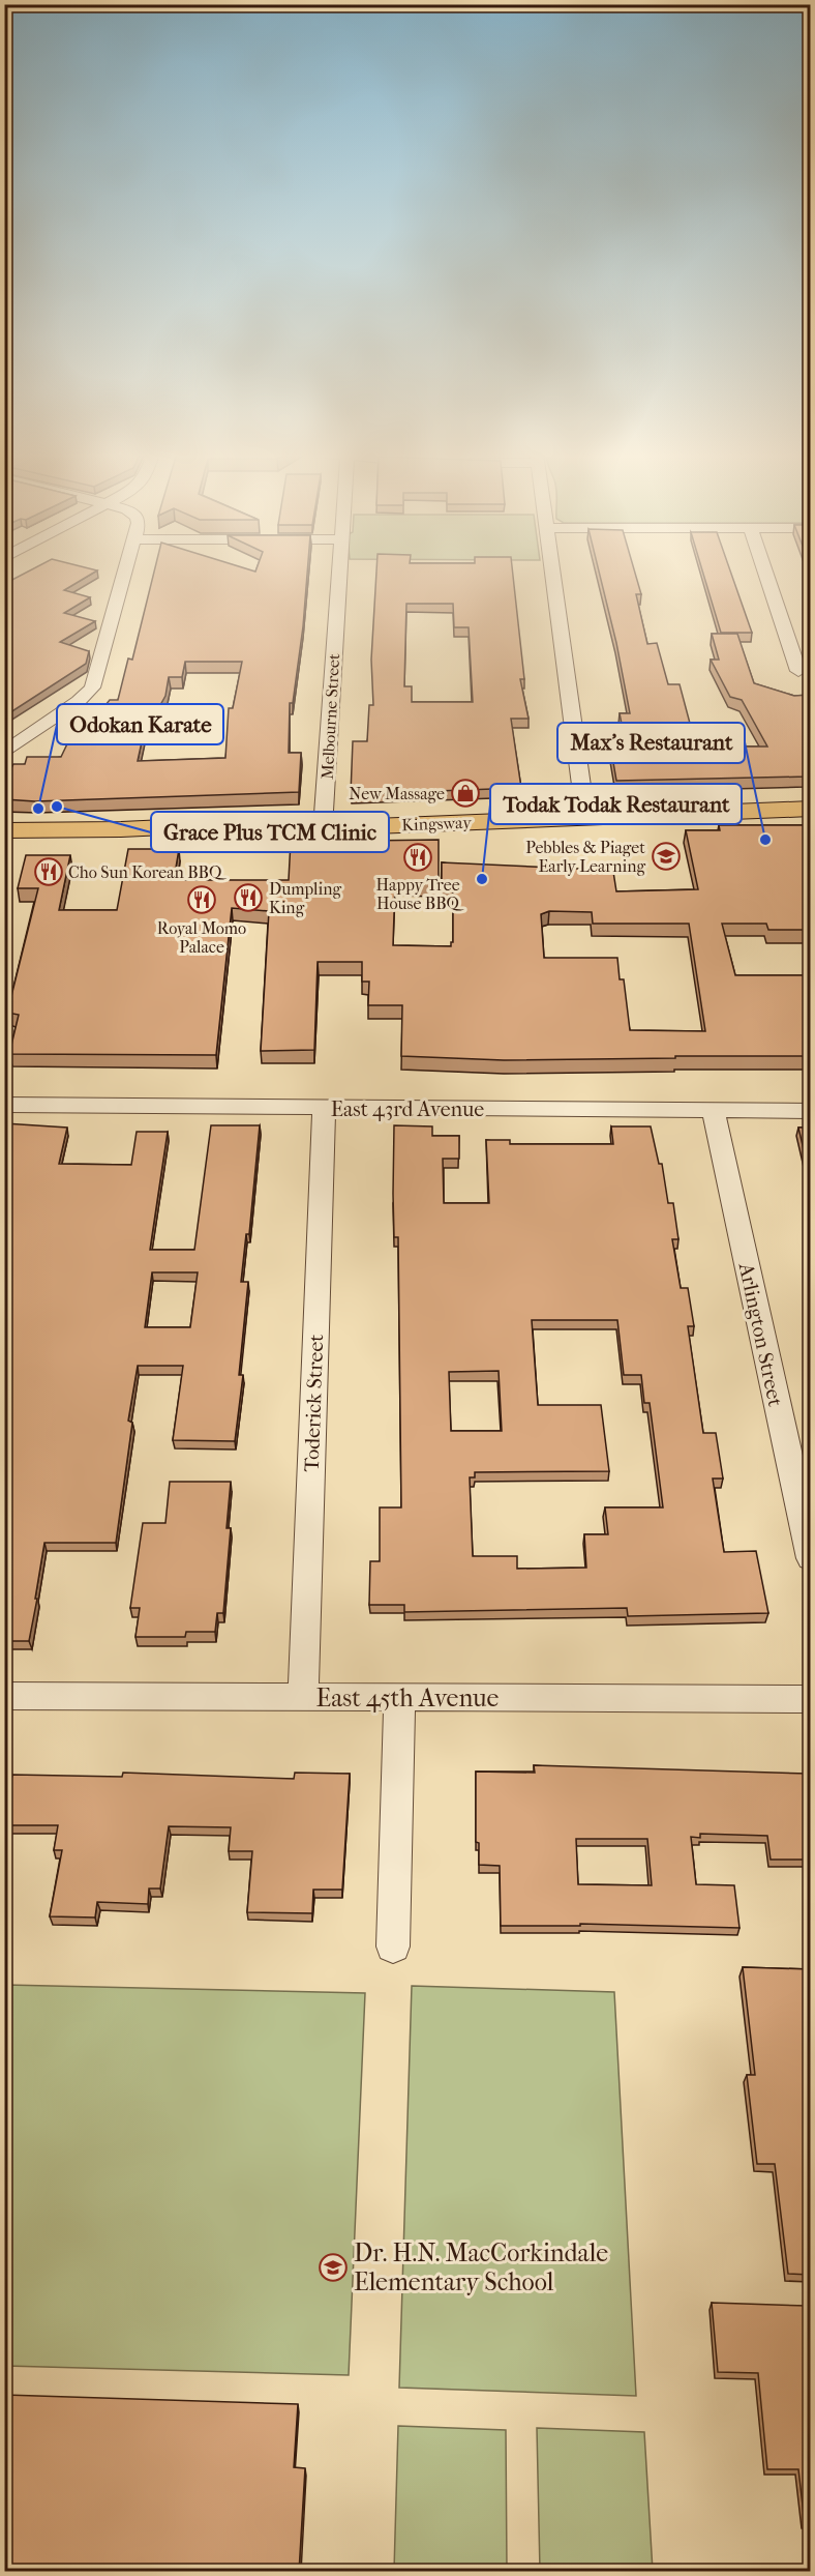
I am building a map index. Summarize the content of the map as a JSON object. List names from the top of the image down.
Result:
{
  "streets": {
    "main road": ["Kingsway"],
    "street": [
      "Melbourne Street",
      "East 43rd Avenue",
      "Arlington Street",
      "Toderick Street",
      "East 45th Avenue"
    ]
  },
  "crossings": [
    ["Melbourne Street", "Kingsway"],
    ["East 43rd Avenue", "Arlington Street"],
    ["East 43rd Avenue", "Toderick Street"],
    ["Toderick Street", "East 45th Avenue"]
  ],
  "places": {
    "shop": ["New Massage"],
    "other": [
      "Grace Plus TCM Clinic",
      "Odokan Karate",
      "Max's Restaurant",
      "Todak Todak Restaurant"
    ],
    "school or university": ["Pebbles & Piaget Early Learning", "Dr. H.N. MacCorkindale Elementary School"],
    "restaurant": [
      "Happy Tree House BBQ",
      "Cho Sun Korean BBQ",
      "Dumpling King",
      "Royal Momo Palace"
    ]
  }
}
